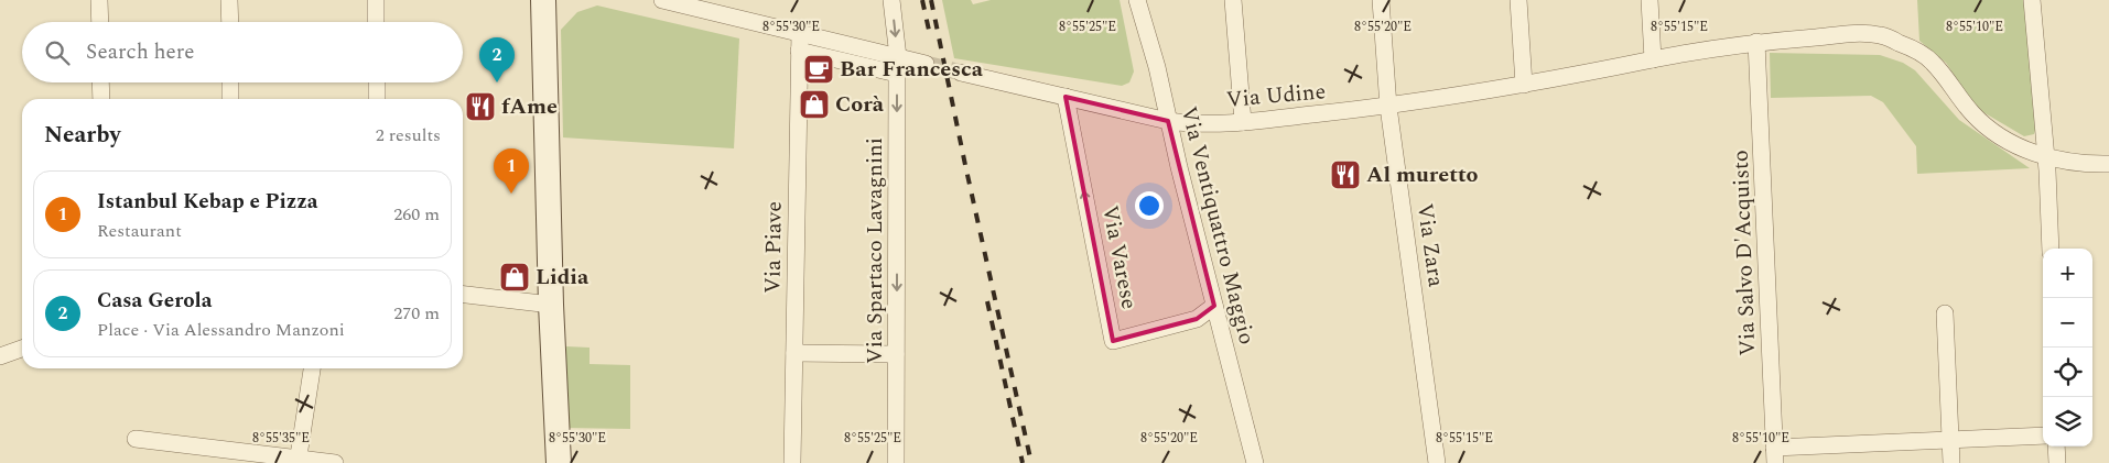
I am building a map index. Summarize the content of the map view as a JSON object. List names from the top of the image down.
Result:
{
  "streets": {
    "street": [
      "Via Udine",
      "Via Ventiquattro Maggio",
      "Via Zara",
      "Via Piave",
      "Via Spartaco Lavagnini",
      "Via Salvo D'Acquisto",
      "Via Varese"
    ]
  },
  "crossings": [
    ["Via Udine", "Via Ventiquattro Maggio"],
    ["Via Udine", "Via Zara"],
    ["Via Udine", "Via Salvo D'Acquisto"],
    ["Via Udine", "Via Varese"],
    ["Via Ventiquattro Maggio", "Via Varese"],
    ["Via Piave", "Via Spartaco Lavagnini"]
  ],
  "one_way": ["Via Spartaco Lavagnini"],
  "places": {
    "cafe": ["Bar Francesca"],
    "shop": ["Corà", "Lidia"],
    "restaurant": ["fAme", "Al muretto"]
  },
  "page": {
    "search": "Search here",
    "pins": ["2", "1"],
    "heading": ["Nearby", "2 results"],
    "list": [
      {
        "mark": "1",
        "name": "Istanbul Kebap e Pizza",
        "note": "Restaurant",
        "value": "260 m"
      },
      {
        "mark": "2",
        "name": "Casa Gerola",
        "note": "Place · Via Alessandro Manzoni",
        "value": "270 m"
      }
    ],
    "map_buttons": ["+", "−"]
  },
  "coordinates": [
    "8°55'25\"E",
    "8°55'30\"E",
    "8°55'20\"E",
    "8°55'15\"E",
    "8°55'10\"E",
    "8°55'35\"E"
  ]
}
